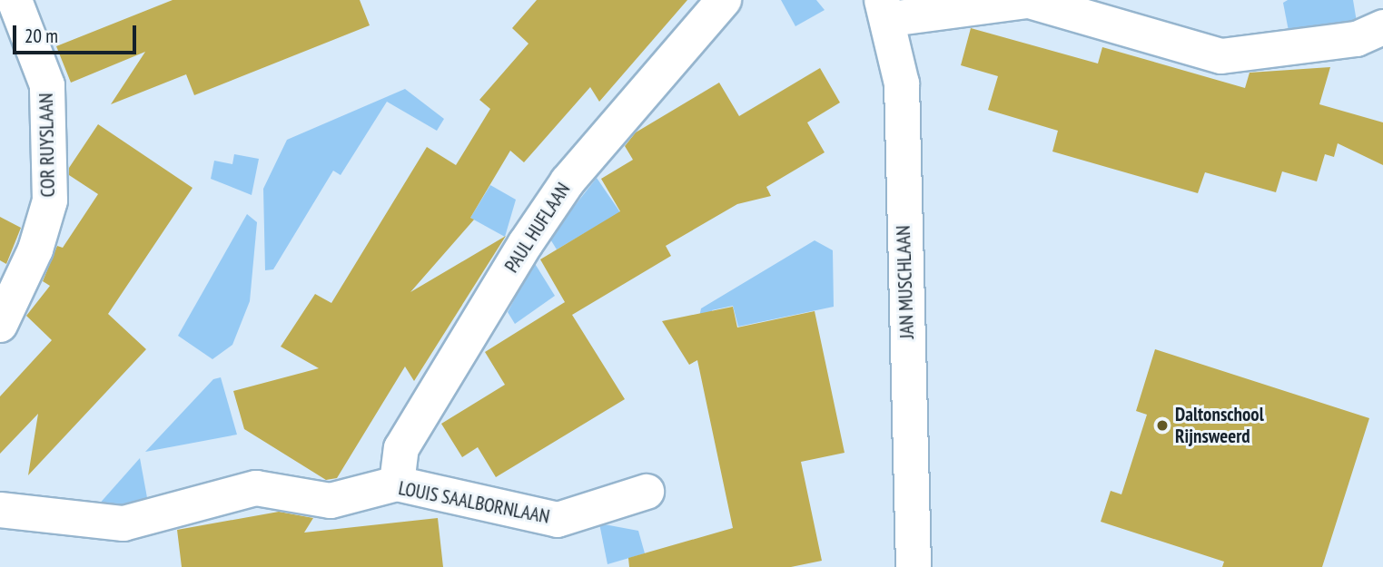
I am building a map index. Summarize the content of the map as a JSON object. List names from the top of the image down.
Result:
{
  "streets": {
    "street": [
      "COR RUYSLAAN",
      "PAUL HUFLAAN",
      "JAN MUSCHLAAN",
      "LOUIS SAALBORNLAAN"
    ]
  },
  "crossings": [
    ["PAUL HUFLAAN", "LOUIS SAALBORNLAAN"]
  ],
  "places": ["Daltonschool Rijnsweerd"],
  "scale_bar": "20 m"
}
